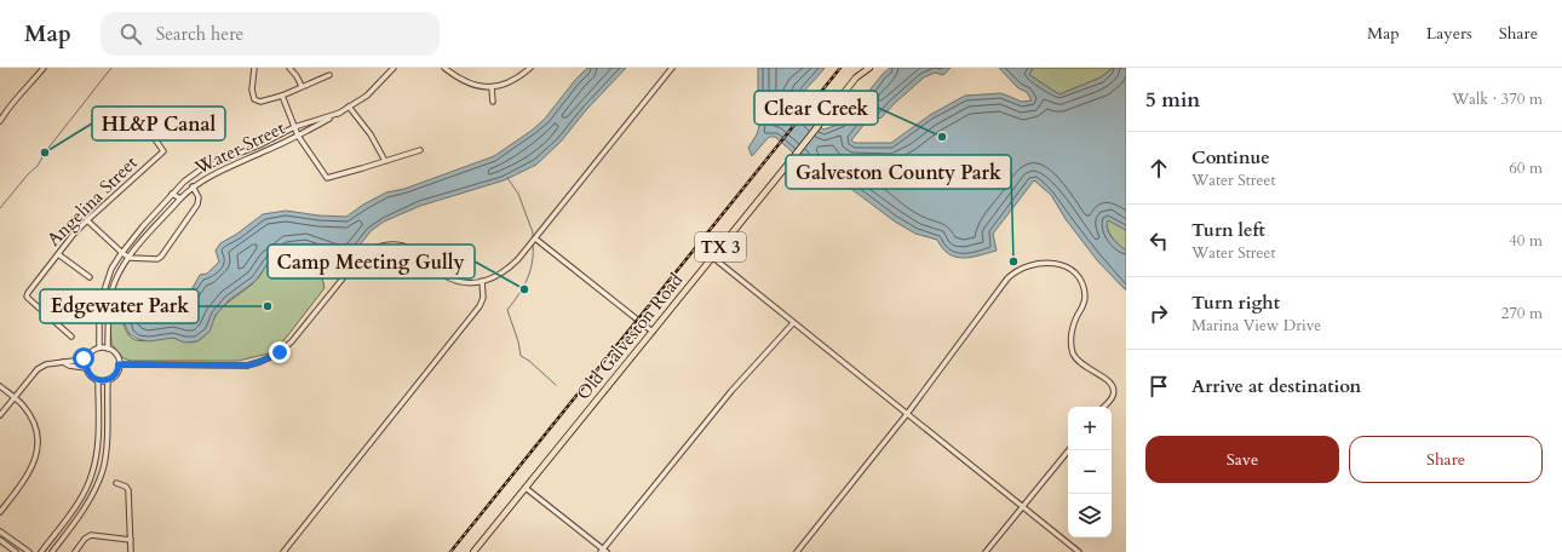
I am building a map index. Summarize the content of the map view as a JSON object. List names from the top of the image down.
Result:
{
  "streets": {
    "main road": ["TX 3", "Old Galveston Road"],
    "street": ["Water Street", "Angelina Street"]
  },
  "places": [
    "Clear Creek",
    "HL&P Canal",
    "Galveston County Park",
    "Camp Meeting Gully",
    "Edgewater Park"
  ],
  "page": {
    "header": "Map",
    "search": "Search here",
    "nav": ["Map", "Layers", "Share"],
    "heading": ["5 min", "Walk · 370 m"],
    "list": [
      ["Continue", "Water Street", "60 m"],
      ["Turn left", "Water Street", "40 m"],
      ["Turn right", "Marina View Drive", "270 m"],
      "Arrive at destination"
    ],
    "map_buttons": ["+", "−"],
    "buttons": ["Save", "Share"]
  }
}
